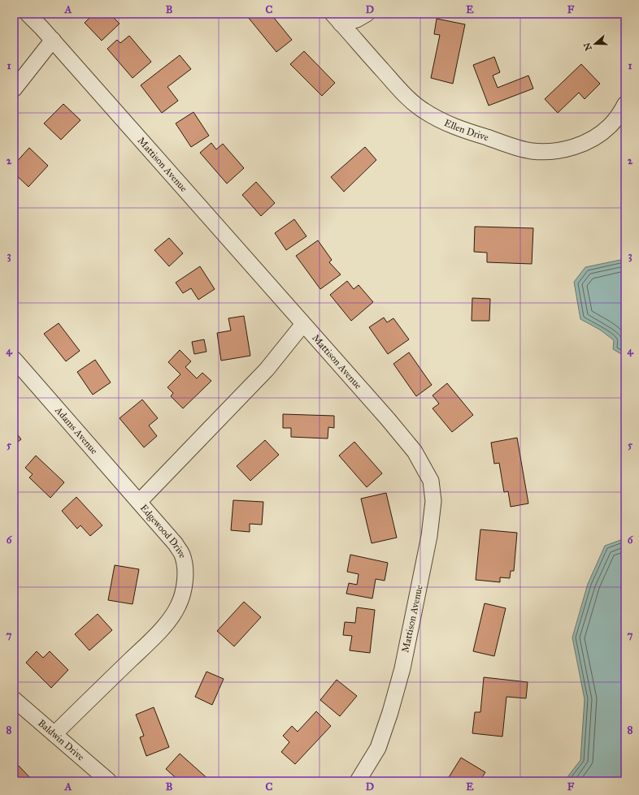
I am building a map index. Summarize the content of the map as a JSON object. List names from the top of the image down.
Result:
{
  "streets": {
    "street": [
      "Ellen Drive",
      "Mattison Avenue",
      "Adams Avenue",
      "Edgewood Drive",
      "Baldwin Drive"
    ]
  },
  "crossings": [
    ["Mattison Avenue", "Edgewood Drive"],
    ["Adams Avenue", "Edgewood Drive"],
    ["Edgewood Drive", "Baldwin Drive"]
  ],
  "north": "left",
  "grid": {
    "columns": [
      "A",
      "B",
      "C",
      "D",
      "E",
      "F"
    ],
    "rows": [
      "1",
      "2",
      "3",
      "4",
      "5",
      "6",
      "7",
      "8"
    ]
  }
}
